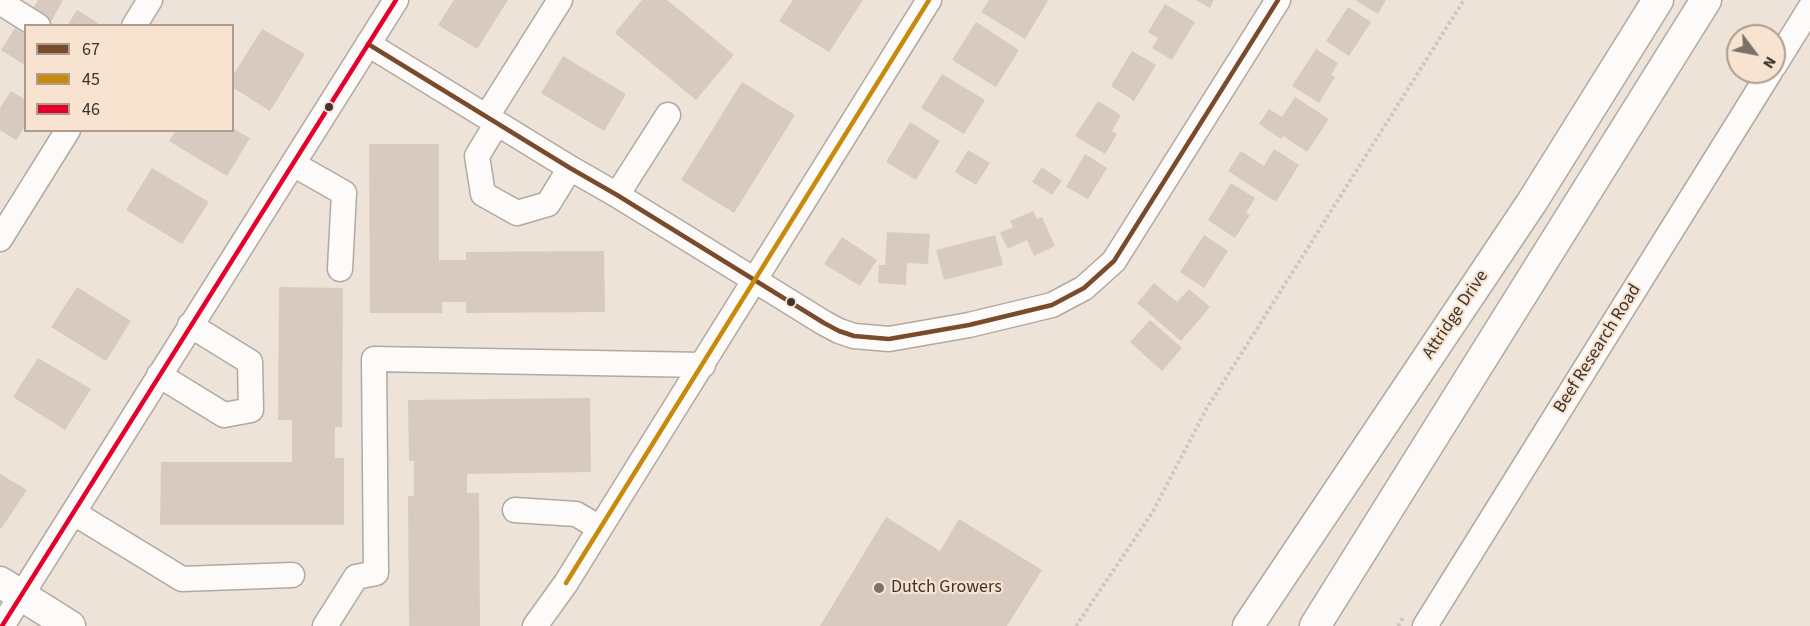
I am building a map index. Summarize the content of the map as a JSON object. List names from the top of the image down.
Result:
{
  "streets": {
    "main road": ["Attridge Drive"],
    "street": ["Beef Research Road"]
  },
  "places": ["Dutch Growers"],
  "lines": ["transit line 67", "transit line 45", "transit line 46"],
  "legend": ["67", "45", "46"],
  "north": "bottom right"
}
